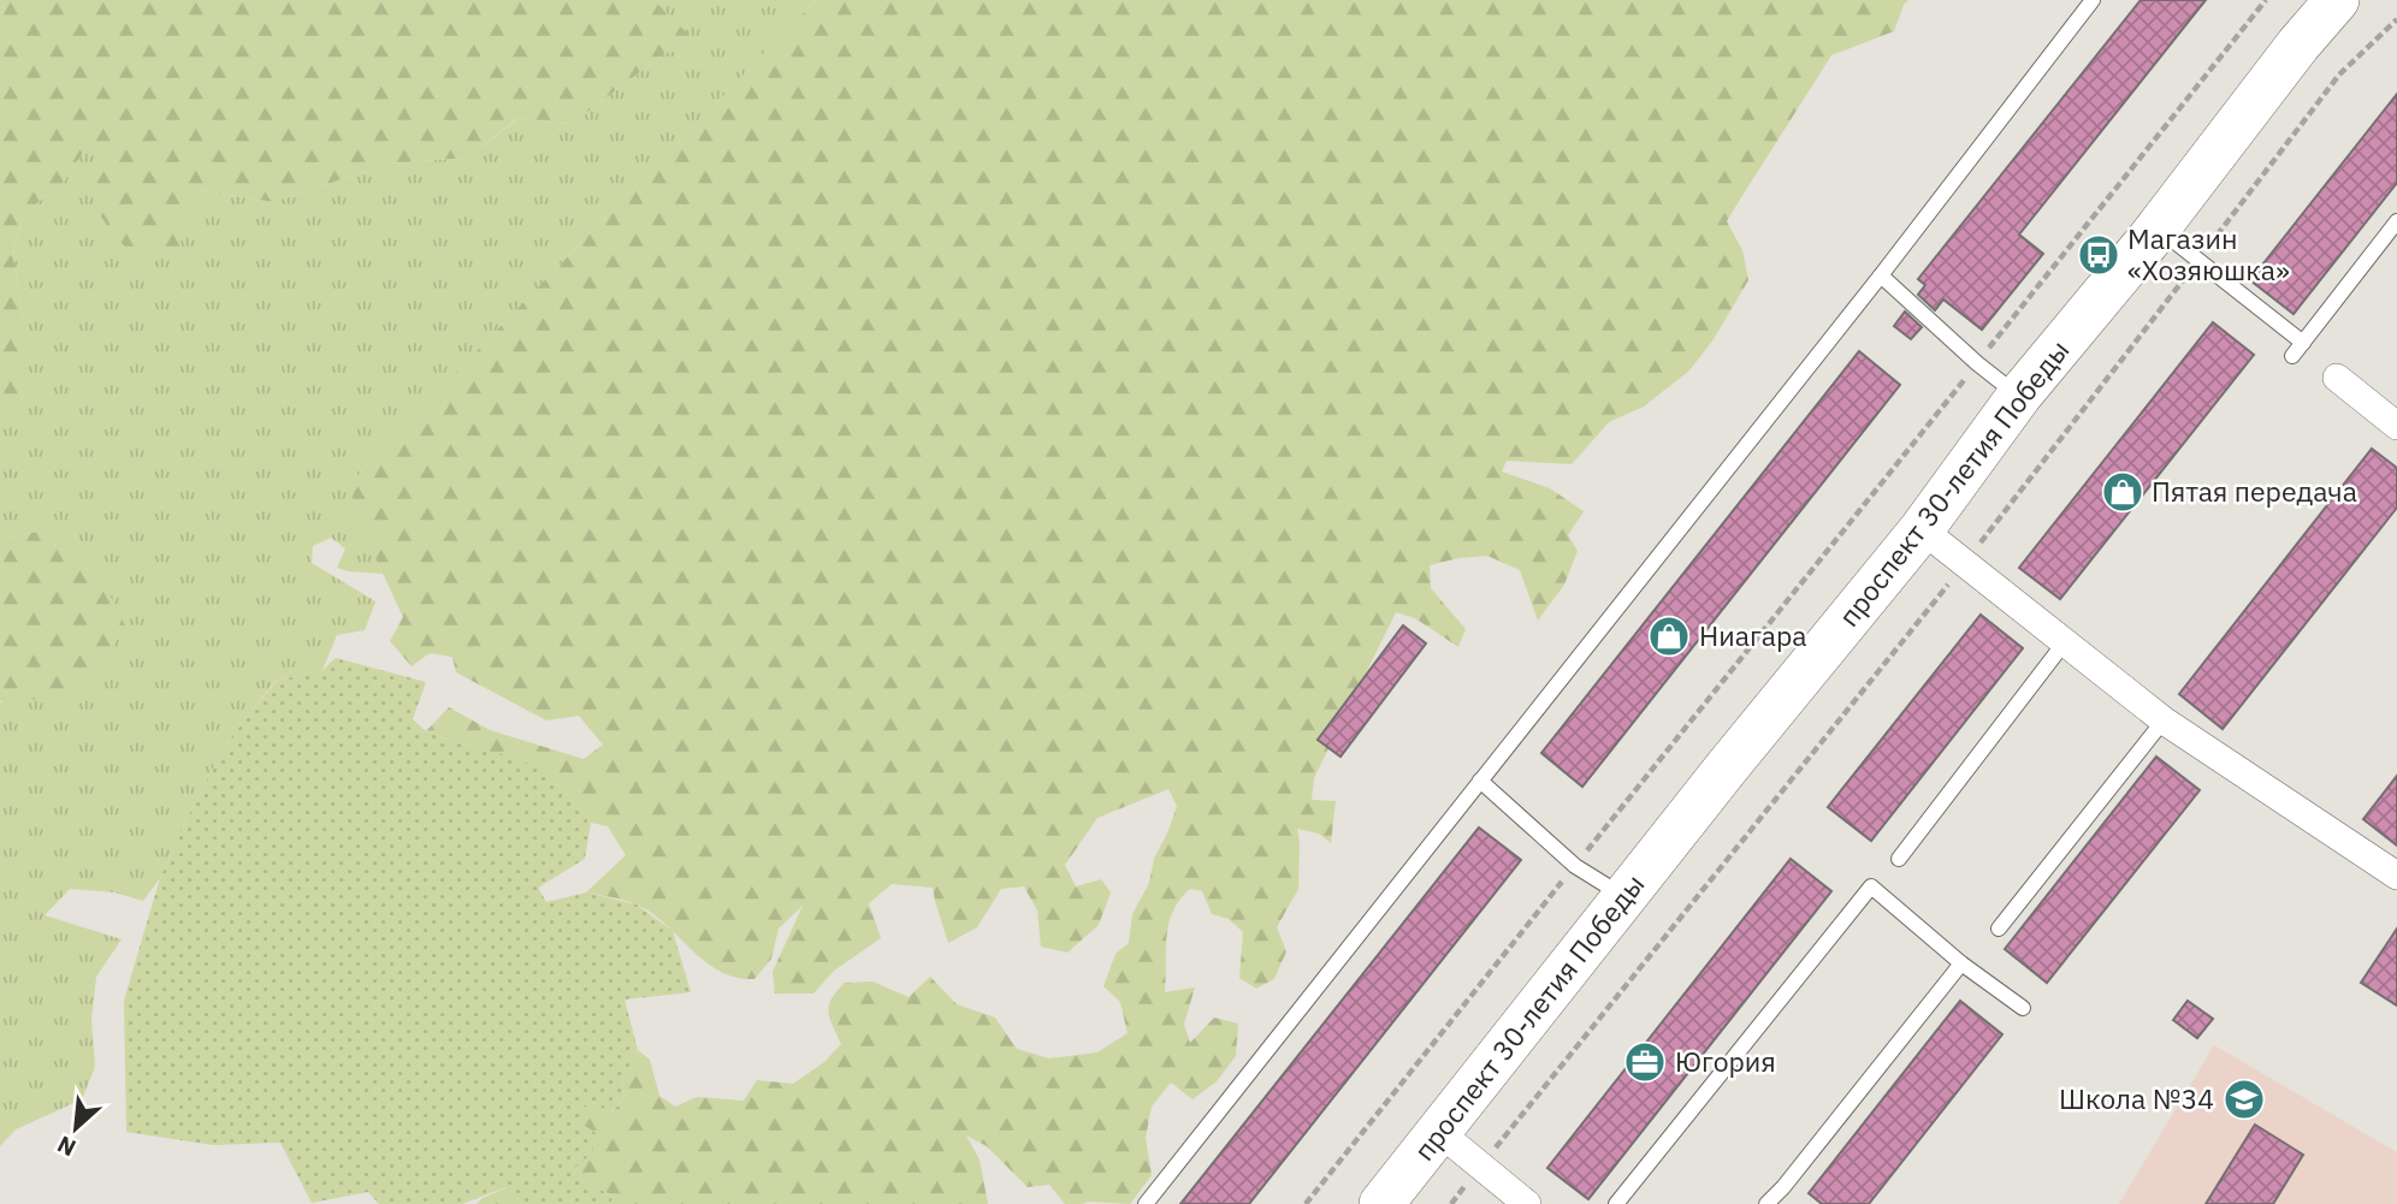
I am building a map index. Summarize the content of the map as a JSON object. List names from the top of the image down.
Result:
{
  "streets": {
    "main road": ["проспект 30-летия Победы"]
  },
  "places": {
    "bus stop": ["Магазин «Хозяюшка»"],
    "shop": ["Пятая передача", "Ниагара"],
    "office": ["Югория"],
    "school or university": ["Школа №34"]
  },
  "north": "bottom left"
}
